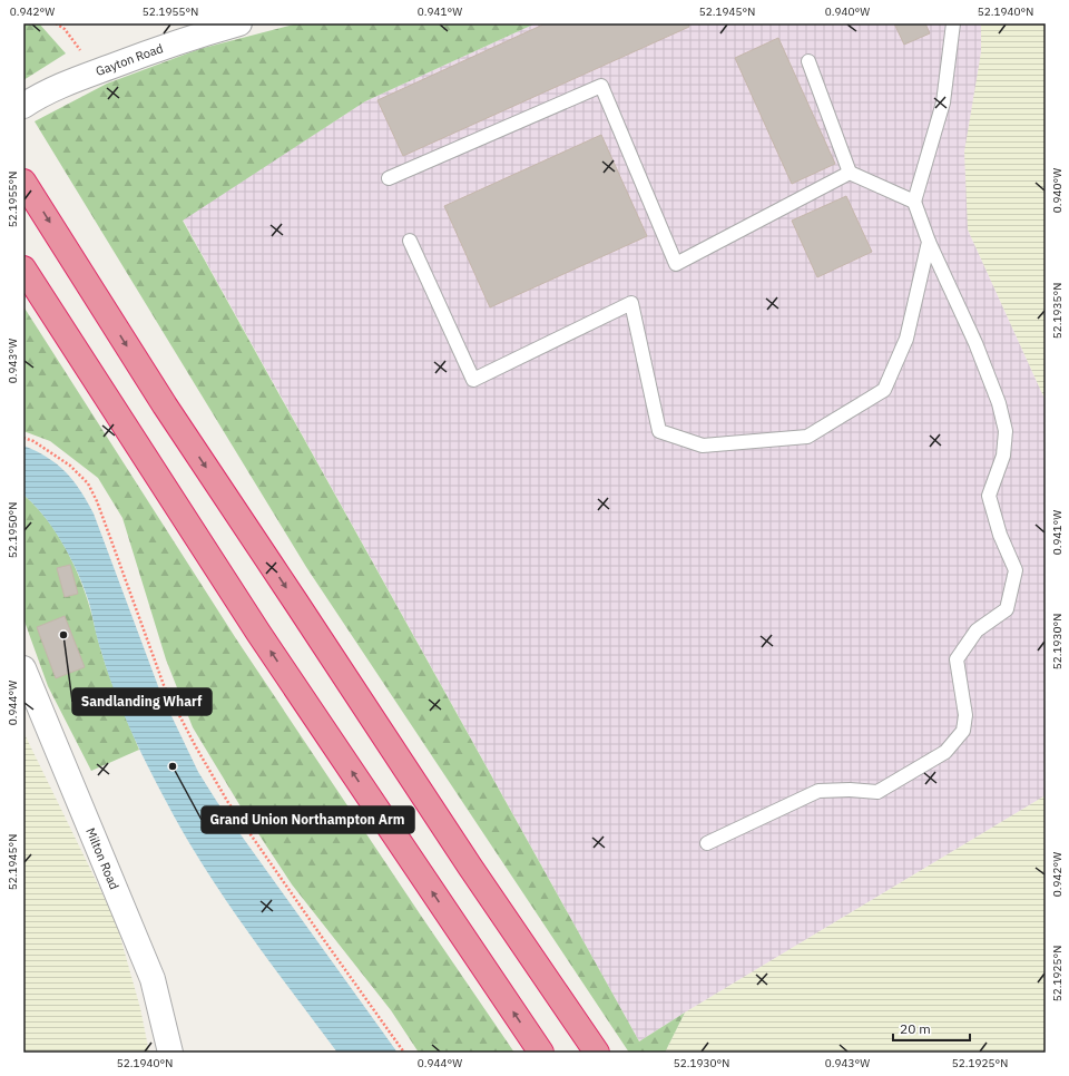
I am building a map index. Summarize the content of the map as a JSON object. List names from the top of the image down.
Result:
{
  "streets": {
    "street": ["Gayton Road", "Milton Road"]
  },
  "places": ["Sandlanding Wharf", "Grand Union Northampton Arm"],
  "scale_bar": "20 m",
  "coordinates": [
    "0.942°W",
    "52.1955°N",
    "0.941°W",
    "52.1945°N",
    "0.940°W",
    "52.1940°N",
    "52.1935°N",
    "0.943°W",
    "52.1950°N",
    "52.1930°N",
    "0.944°W",
    "52.1925°N"
  ]
}
